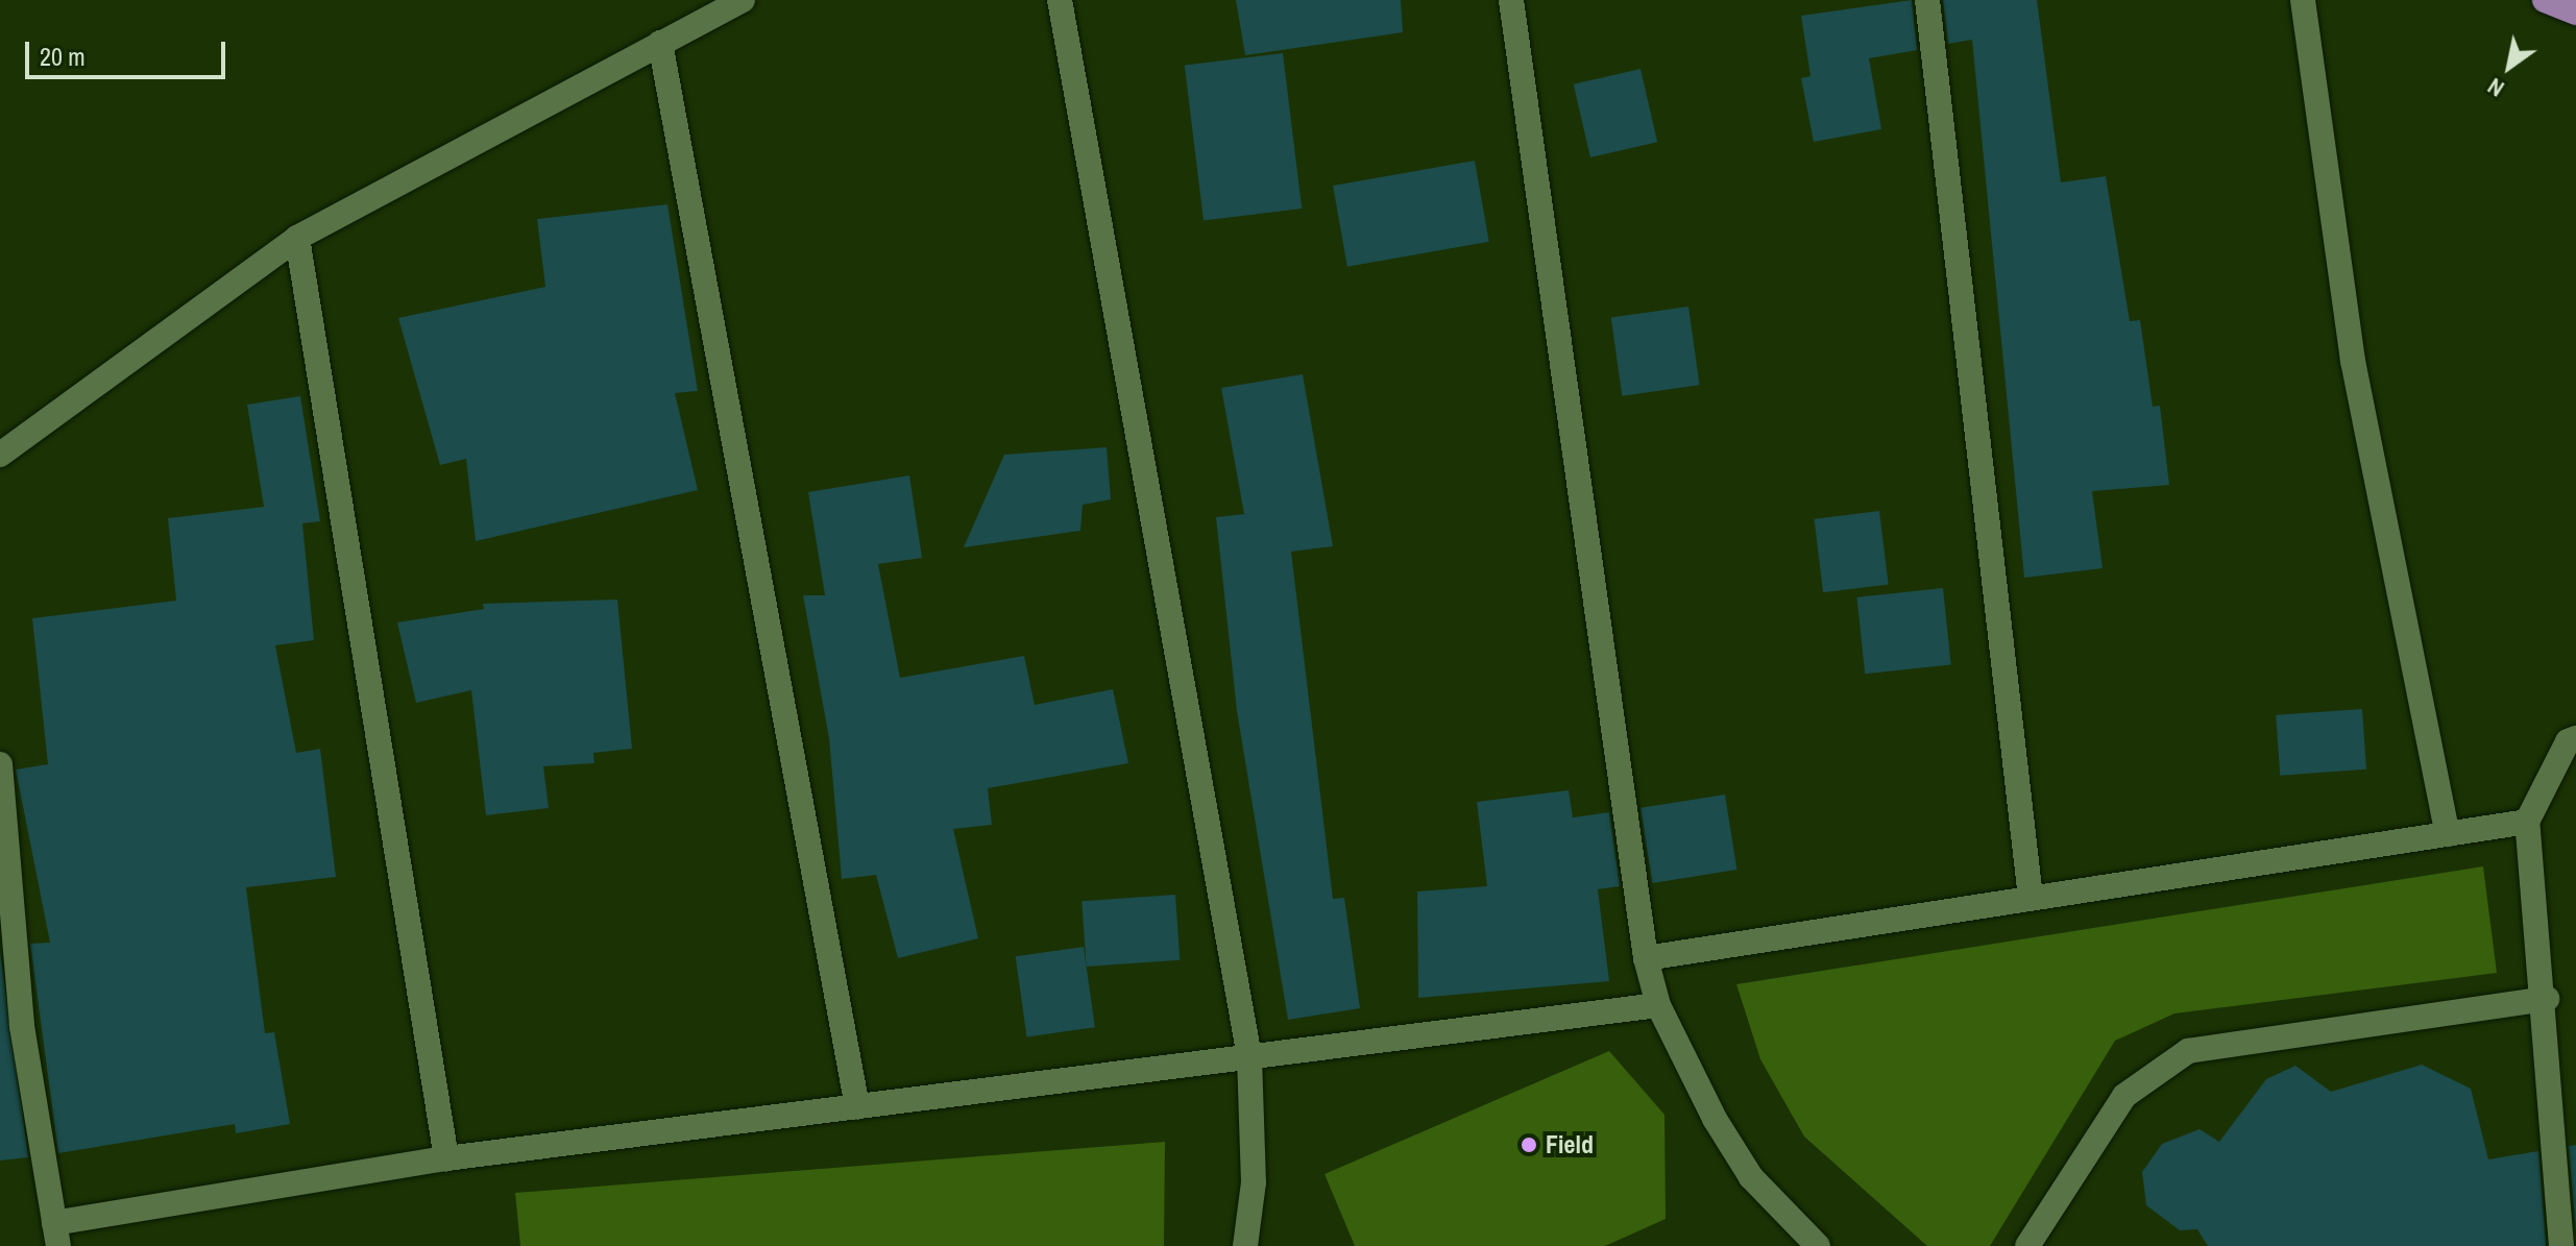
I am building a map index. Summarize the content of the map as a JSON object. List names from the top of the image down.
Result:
{
  "places": ["Field"],
  "scale_bar": "20 m",
  "north": "bottom left"
}
